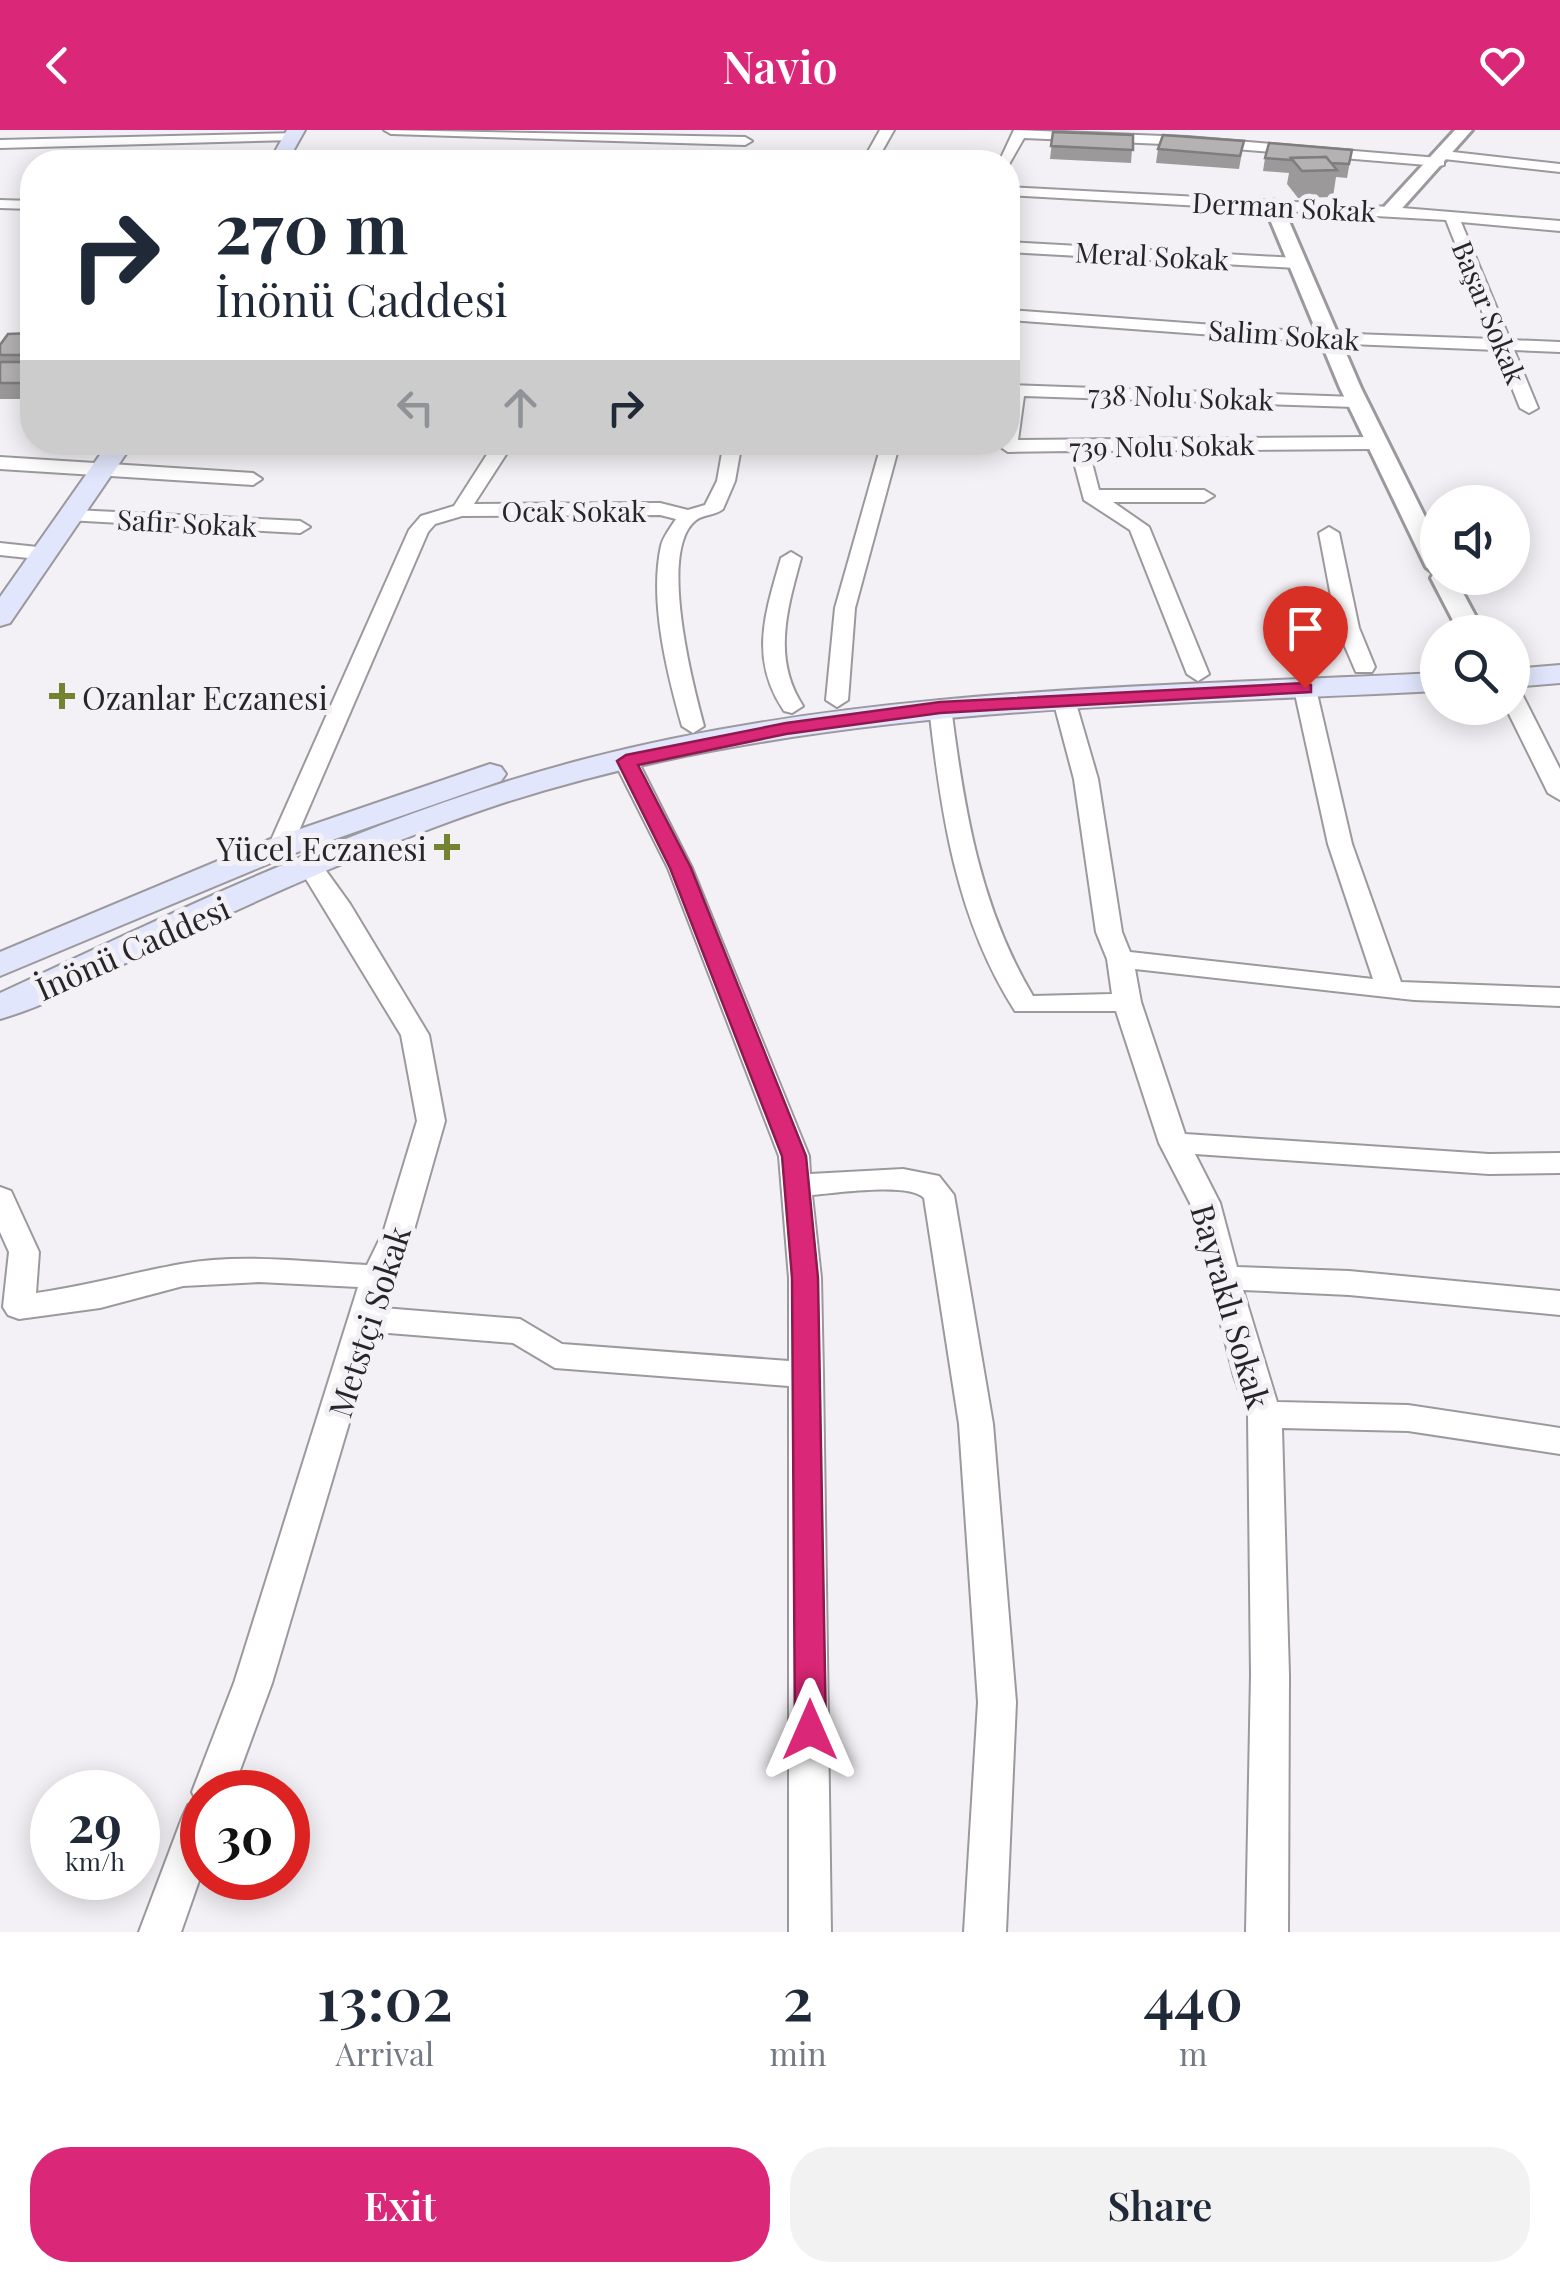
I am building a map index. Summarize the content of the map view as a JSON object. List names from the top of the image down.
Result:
{
  "streets": {
    "main road": ["İnönü Caddesi"],
    "street": [
      "Derman Sokak",
      "Meral Sokak",
      "Başar Sokak",
      "Salim Sokak",
      "738 Nolu Sokak",
      "739 Nolu Sokak",
      "Ocak Sokak",
      "Safir Sokak",
      "Bayraklı Sokak",
      "Metstçi Sokak"
    ]
  },
  "crossings": [
    ["Derman Sokak", "Başar Sokak"],
    ["Başar Sokak", "Salim Sokak"],
    ["İnönü Caddesi", "Bayraklı Sokak"],
    ["İnönü Caddesi", "Metstçi Sokak"]
  ],
  "places": {
    "health": ["Ozanlar Eczanesi", "Yücel Eczanesi"]
  },
  "page": {
    "header": "Navio",
    "turn": ["270 m", "İnönü Caddesi"],
    "speed": "29 km/h",
    "limit": "30",
    "eta": [
      "13:02",
      "Arrival",
      "2",
      "min",
      "440",
      "m"
    ],
    "buttons": ["Exit", "Share"]
  }
}
